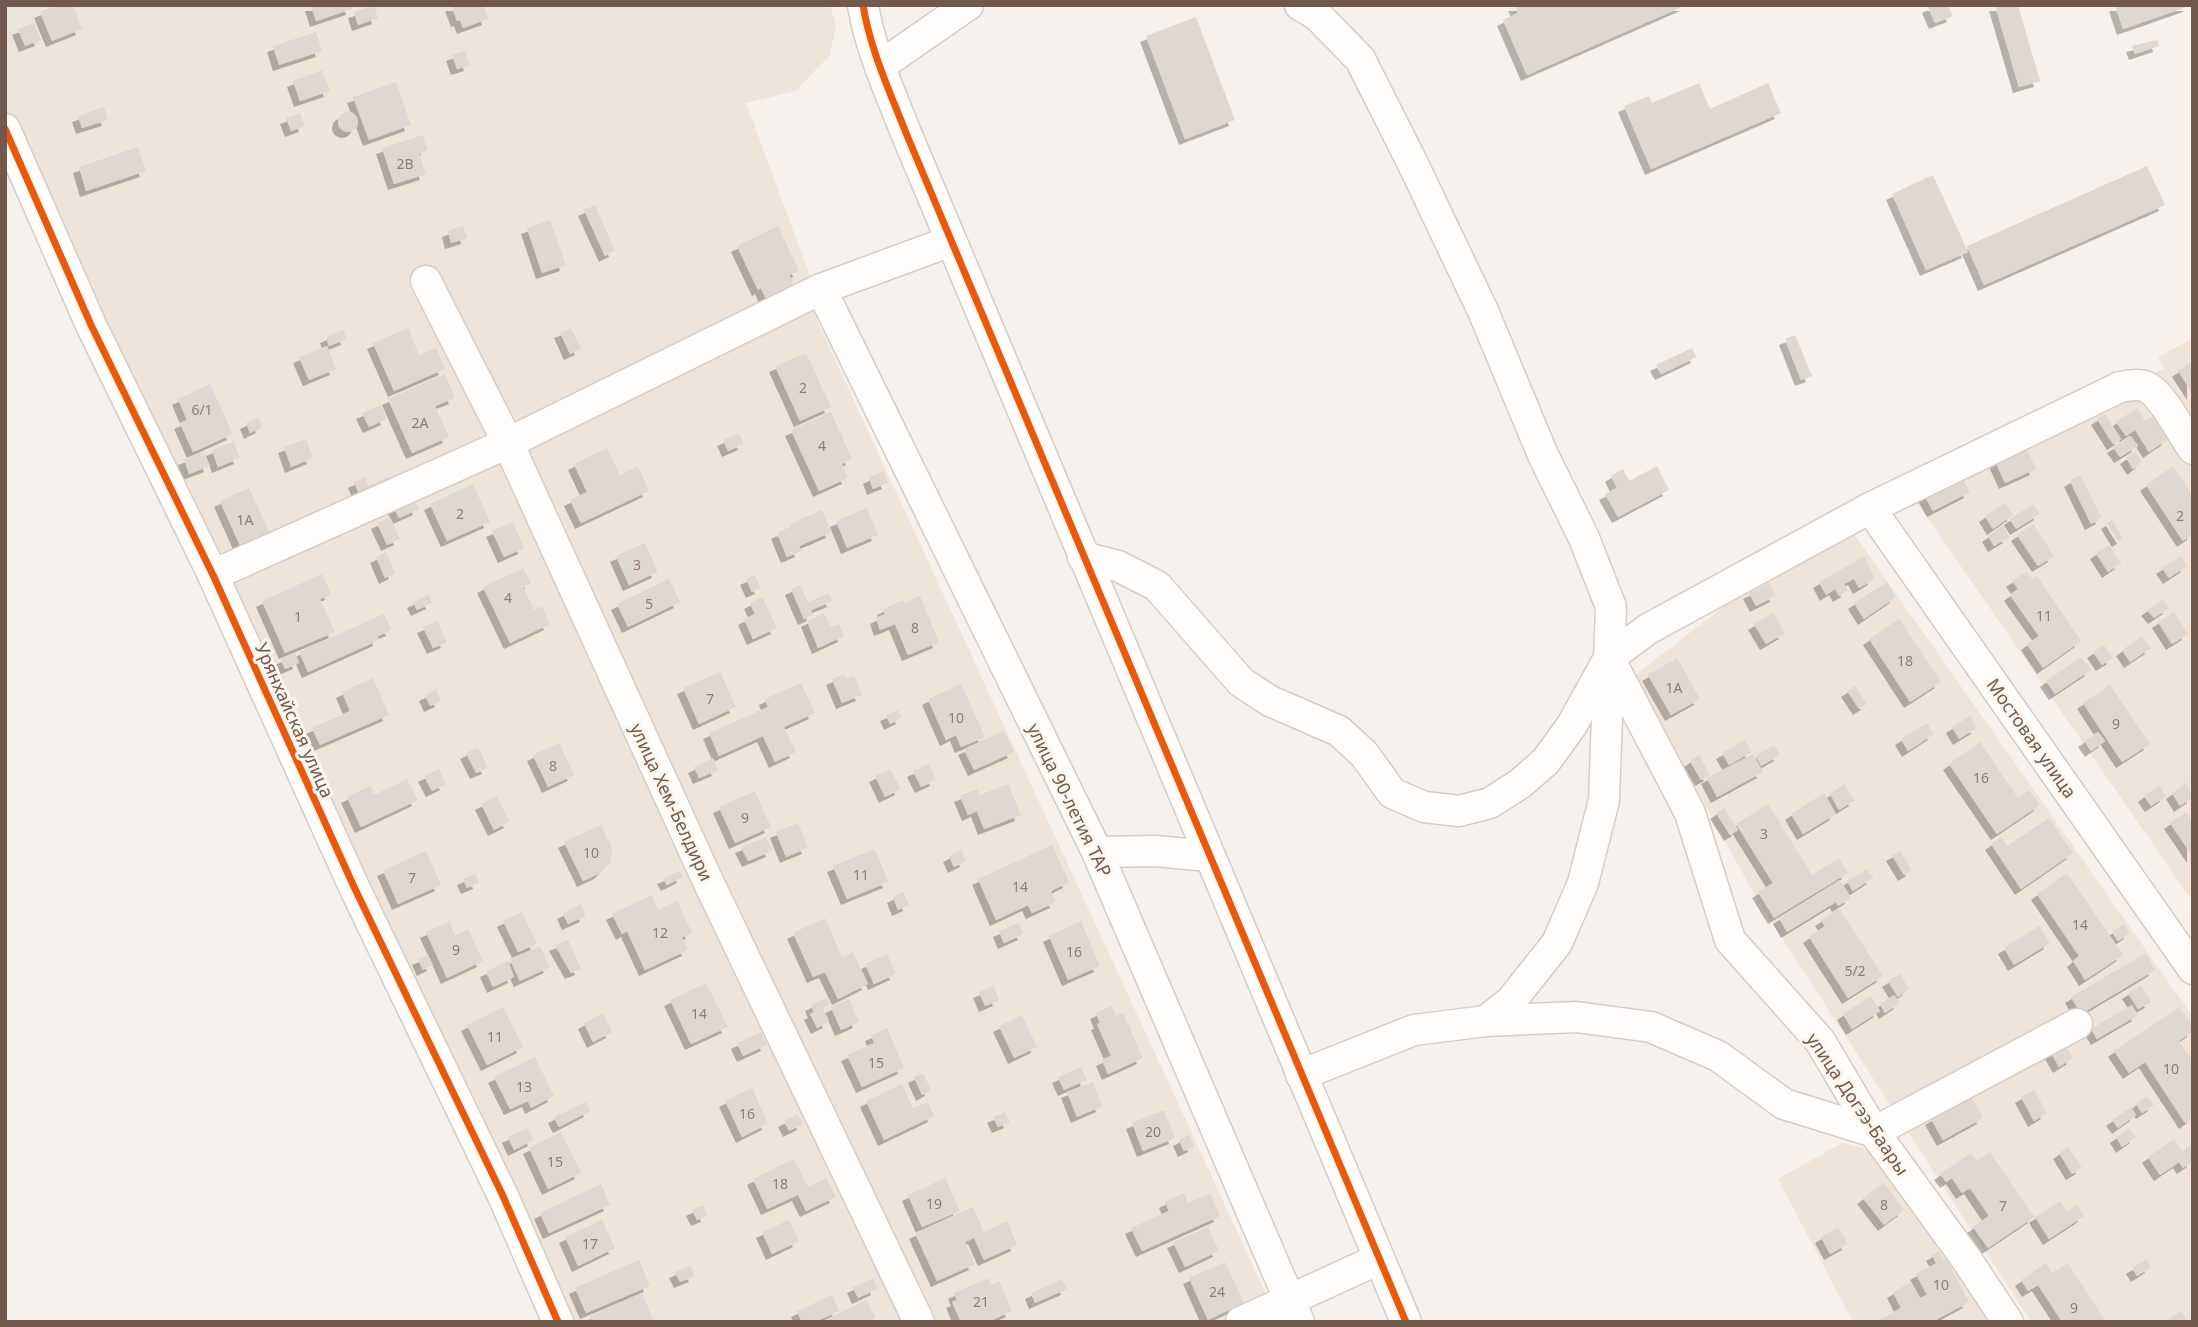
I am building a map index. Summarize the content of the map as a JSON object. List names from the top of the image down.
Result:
{
  "streets": {
    "street": [
      "Урянхайская улица",
      "Мостовая улица",
      "улица 90-летия ТАР",
      "улица Хем-Белдири",
      "улица Догээ-Баары"
    ]
  },
  "house_numbers": [
    "2В",
    "2",
    "6/1",
    "2А",
    "4",
    "2",
    "2",
    "1А",
    "3",
    "4",
    "5",
    "11",
    "1",
    "8",
    "18",
    "1А",
    "7",
    "10",
    "9",
    "8",
    "16",
    "9",
    "3",
    "10",
    "11",
    "7",
    "14",
    "14",
    "12",
    "9",
    "16",
    "5/2",
    "14",
    "11",
    "15",
    "10",
    "13",
    "16",
    "20",
    "15",
    "18",
    "19",
    "8",
    "7",
    "17",
    "10",
    "24",
    "21",
    "9"
  ]
}
